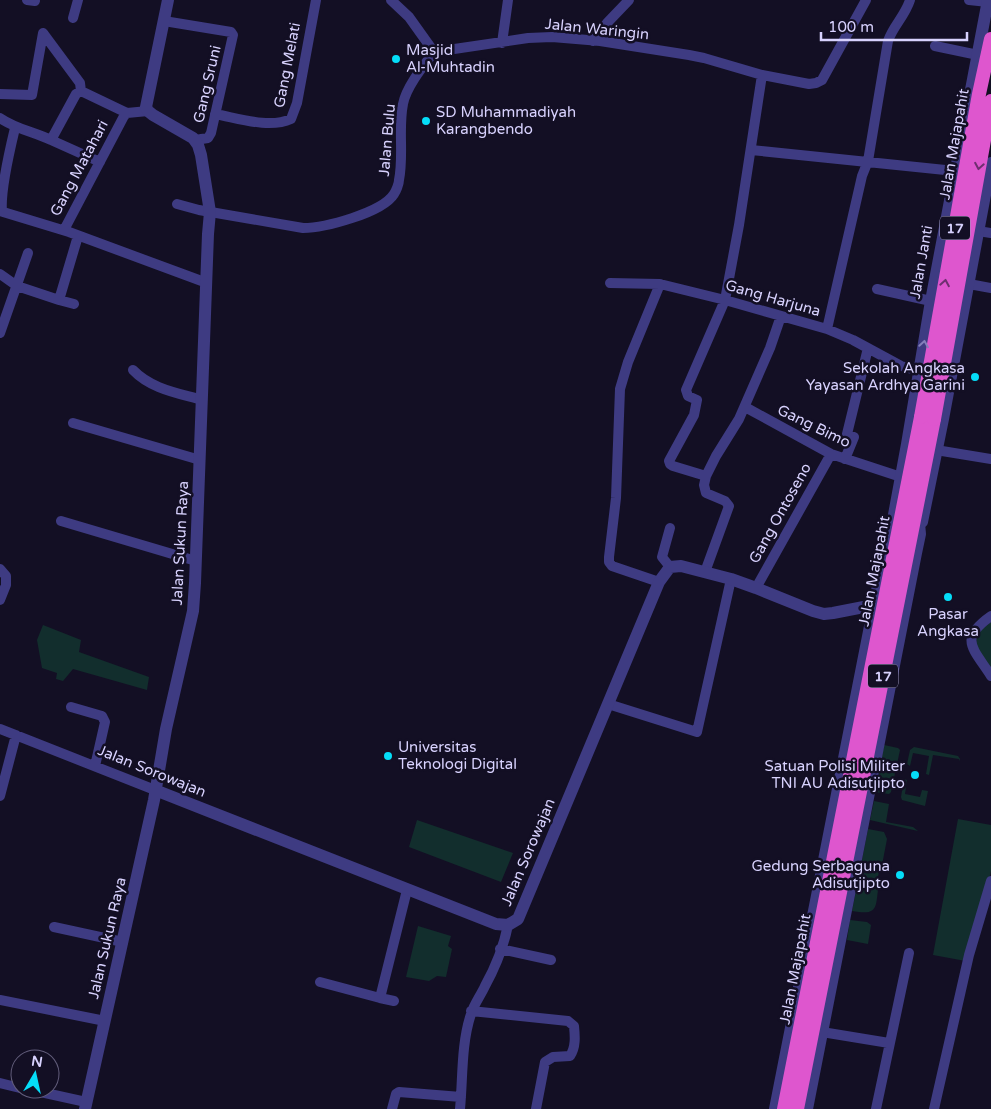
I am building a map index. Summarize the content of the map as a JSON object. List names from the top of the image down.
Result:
{
  "streets": {
    "highway": ["Jalan Majapahit", "17"],
    "street": [
      "Jalan Waringin",
      "Gang Melati",
      "Gang Sruni",
      "Jalan Bulu",
      "Gang Matahari",
      "Jalan Janti",
      "Gang Harjuna",
      "Gang Bimo",
      "Gang Ontoseno",
      "Jalan Sukun Raya",
      "Jalan Sorowajan"
    ]
  },
  "crossings": [
    ["Jalan Waringin", "Jalan Bulu"],
    ["Gang Melati", "Gang Sruni"],
    ["Gang Sruni", "Jalan Sukun Raya"],
    ["Jalan Bulu", "Jalan Sukun Raya"],
    ["Jalan Janti", "Gang Harjuna"],
    ["Jalan Janti", "Gang Bimo"],
    ["Gang Bimo", "Gang Ontoseno"],
    ["Jalan Sukun Raya", "Jalan Sorowajan"]
  ],
  "places": [
    "Masjid Al-Muhtadin",
    "SD Muhammadiyah Karangbendo",
    "Sekolah Angkasa Yayasan Ardhya Garini",
    "Pasar Angkasa",
    "Universitas Teknologi Digital",
    "Satuan Polisi Militer TNI AU Adisutjipto",
    "Gedung Serbaguna Adisutjipto"
  ],
  "scale_bar": "100 m",
  "north": "top"
}
